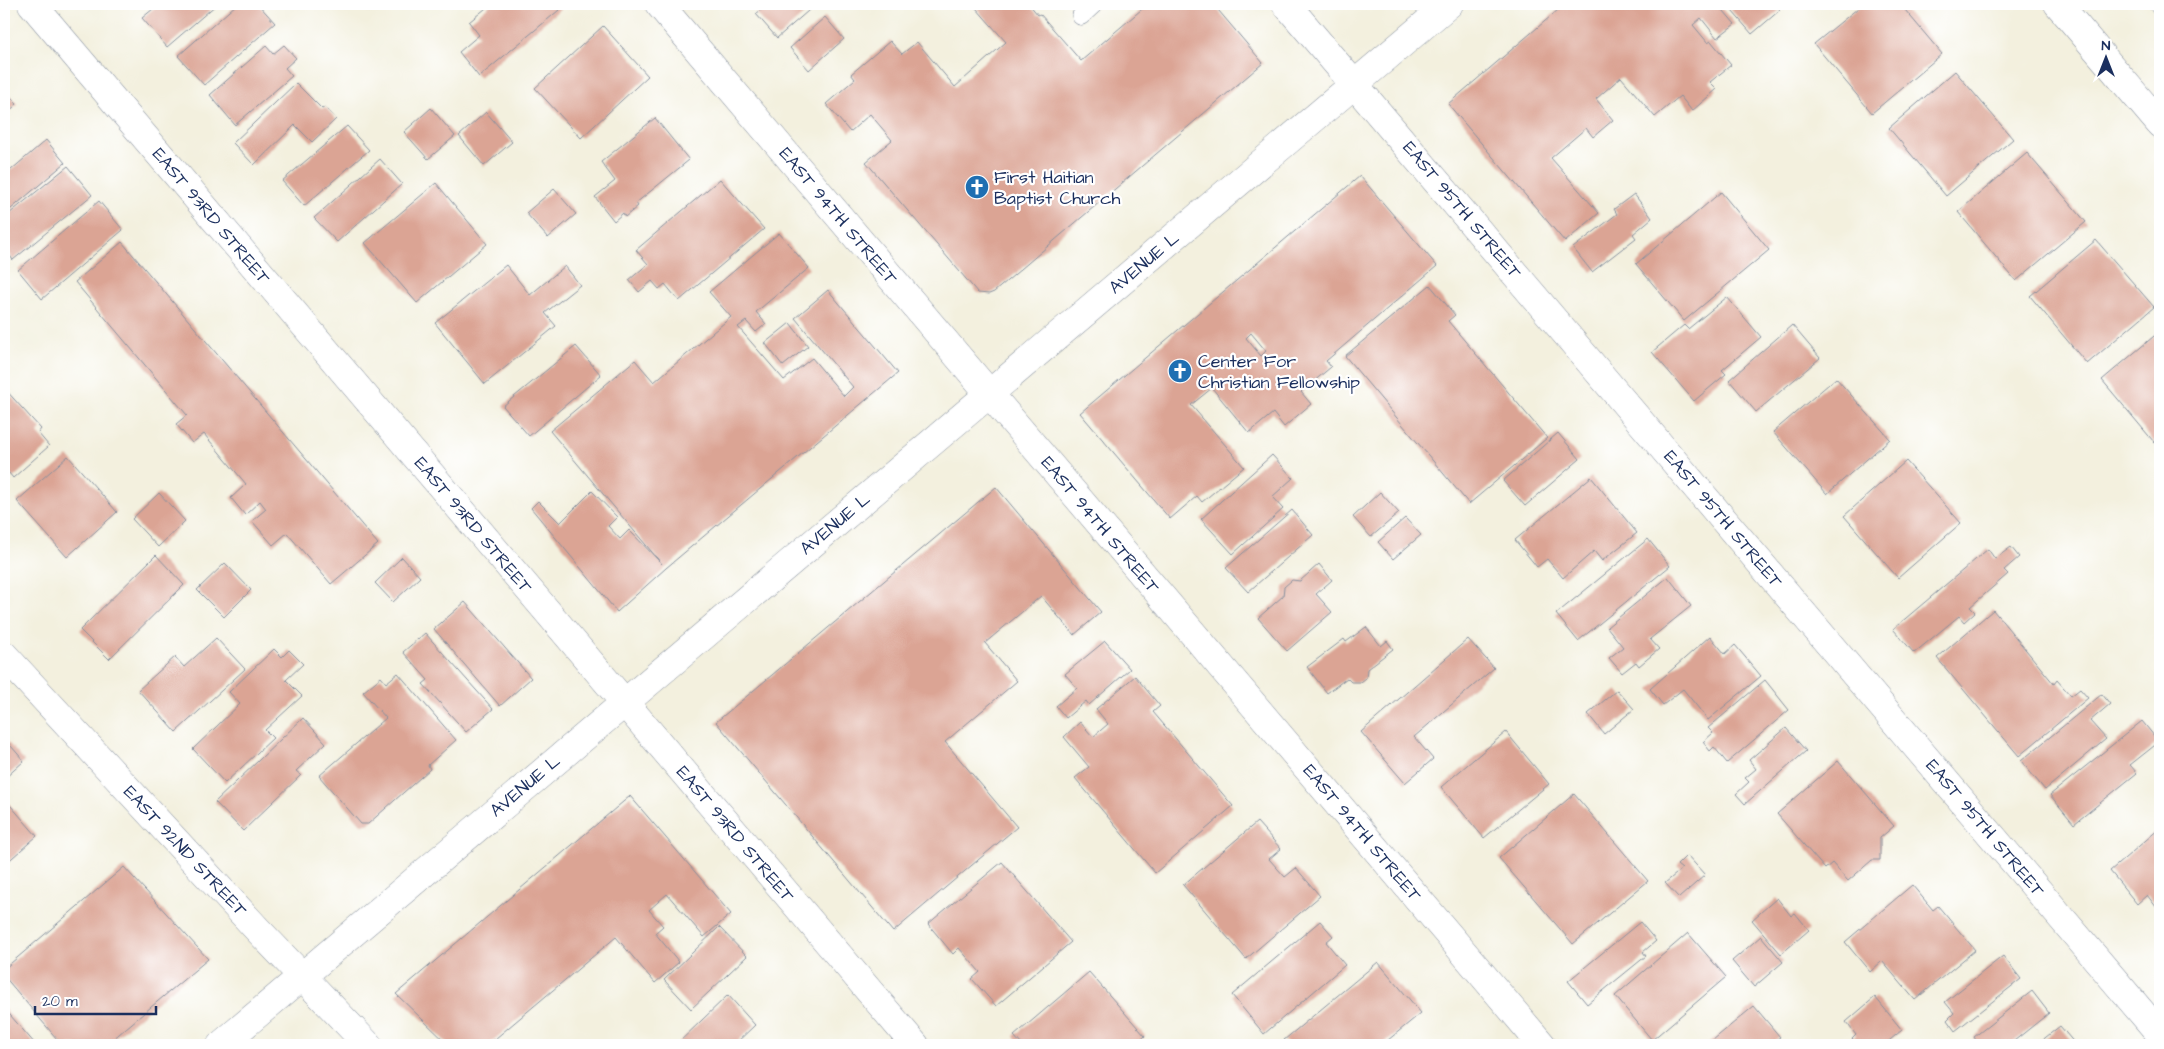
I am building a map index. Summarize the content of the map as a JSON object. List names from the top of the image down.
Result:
{
  "streets": {
    "street": [
      "EAST 95TH STREET",
      "EAST 93RD STREET",
      "EAST 94TH STREET",
      "AVENUE L",
      "EAST 92ND STREET"
    ]
  },
  "crossings": [
    ["EAST 95TH STREET", "AVENUE L"],
    ["EAST 93RD STREET", "AVENUE L"],
    ["EAST 94TH STREET", "AVENUE L"],
    ["AVENUE L", "EAST 92ND STREET"]
  ],
  "places": {
    "church": ["First Haitian Baptist Church", "Center For Christian Fellowship"]
  },
  "scale_bar": "20 m",
  "north": "top"
}
